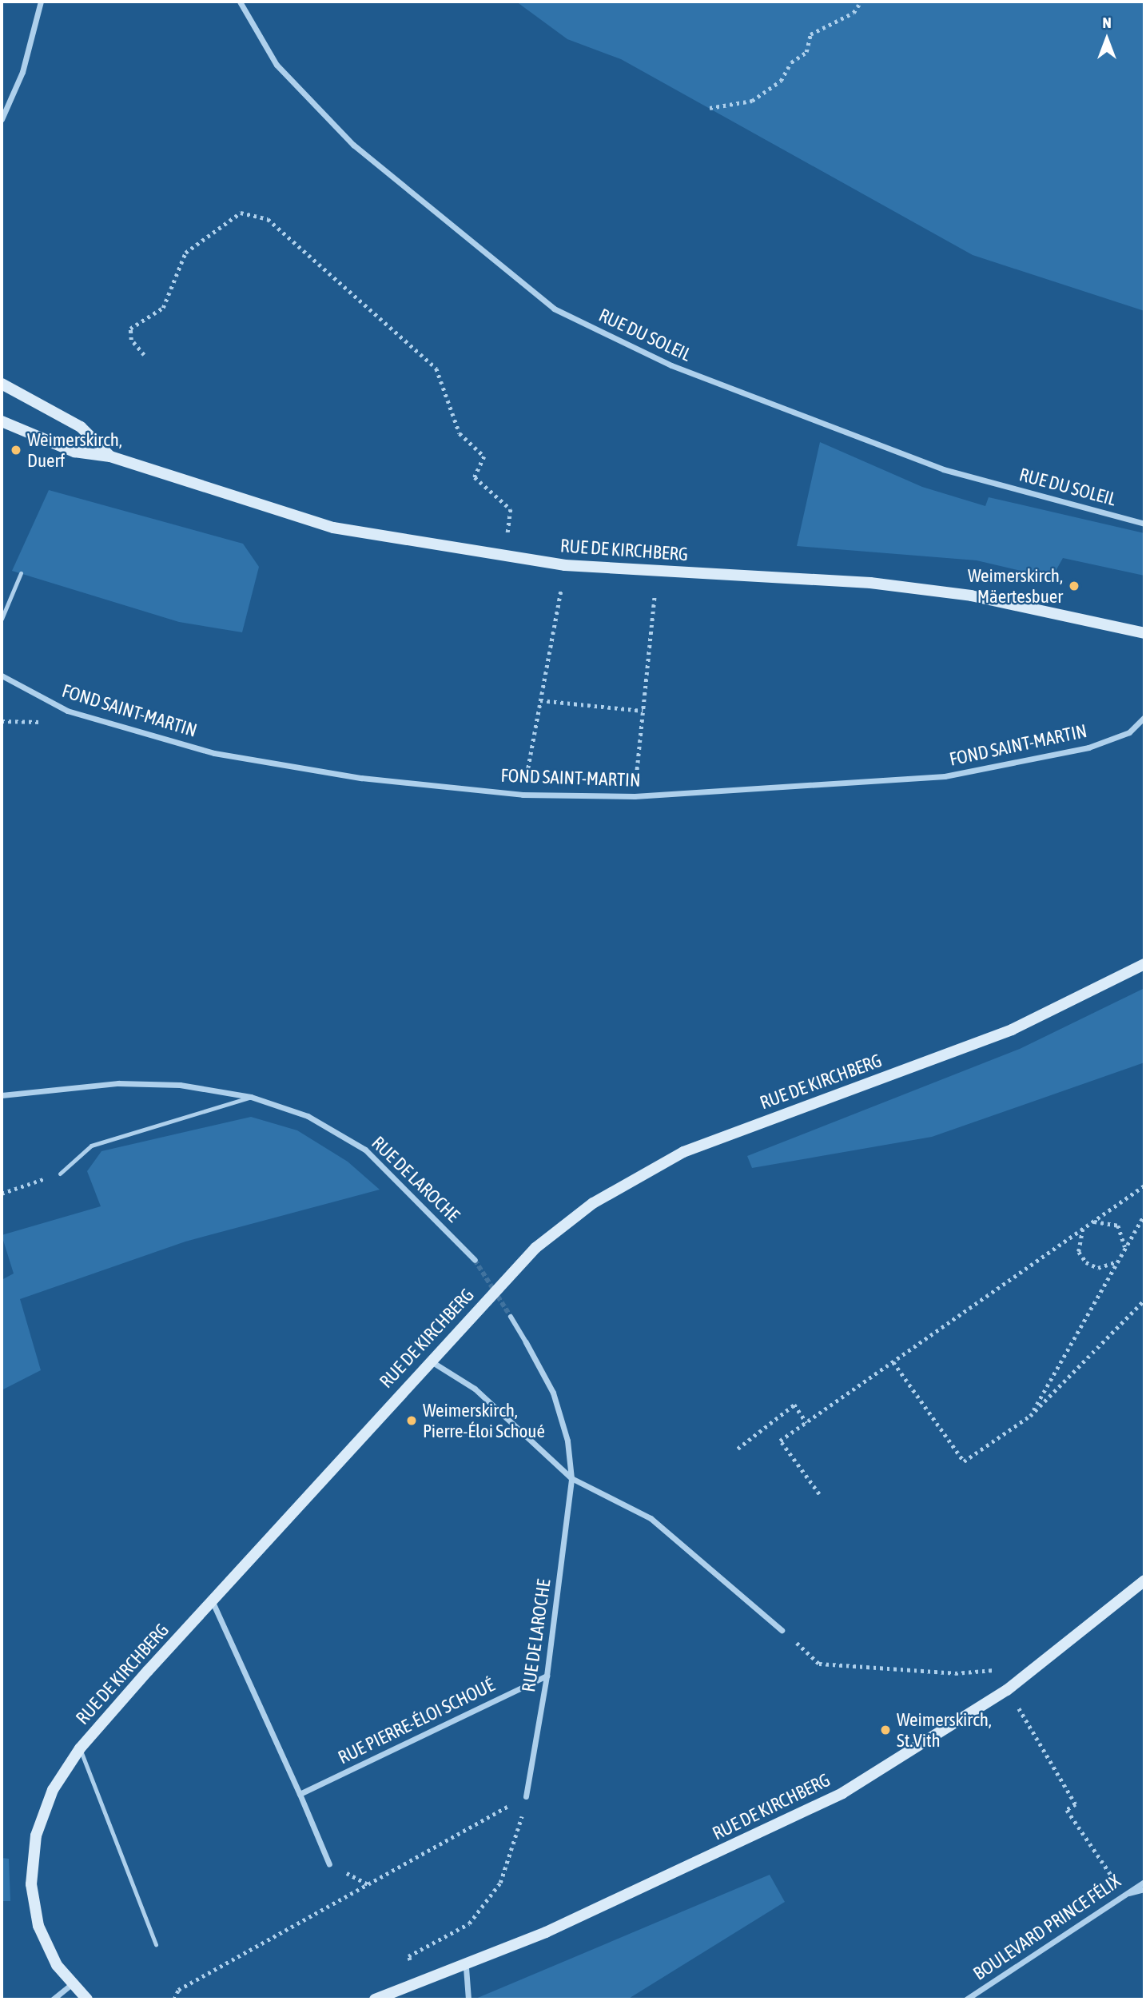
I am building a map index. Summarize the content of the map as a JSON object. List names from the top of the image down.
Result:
{
  "streets": {
    "main road": ["RUE DE KIRCHBERG"],
    "street": [
      "RUE DU SOLEIL",
      "FOND SAINT-MARTIN",
      "RUE DE LAROCHE",
      "RUE PIERRE-ÉLOI SCHOUÉ",
      "BOULEVARD PRINCE FÉLIX"
    ]
  },
  "crossings": [
    ["RUE DE LAROCHE", "RUE PIERRE-ÉLOI SCHOUÉ"]
  ],
  "places": [
    "Weimerskirch, Duerf",
    "Weimerskirch, Mäertesbuer",
    "Weimerskirch, Pierre-Éloi Schoué",
    "Weimerskirch, St.Vith"
  ],
  "north": "top"
}
